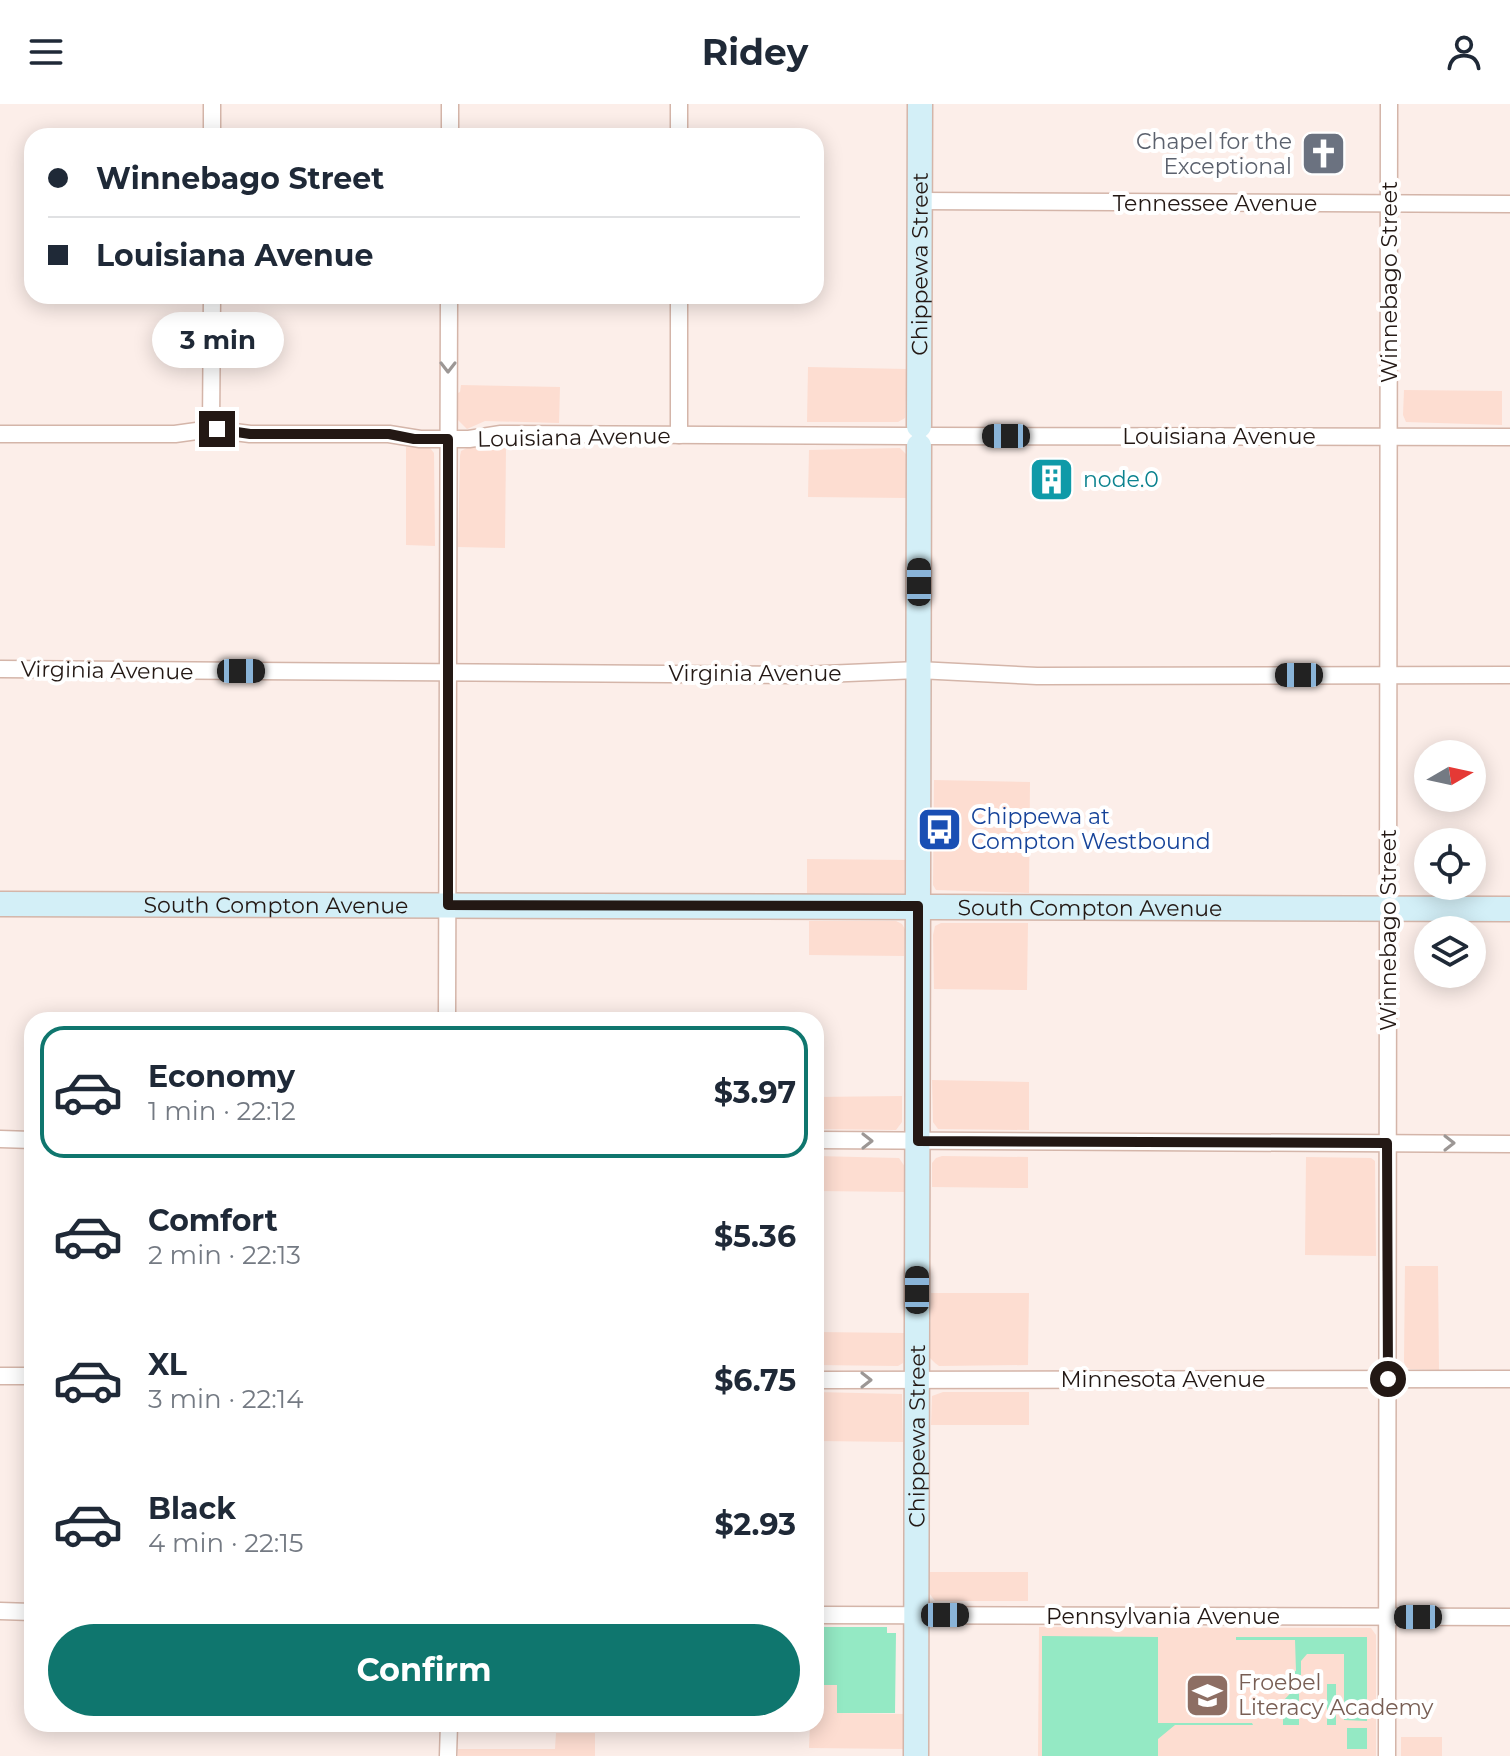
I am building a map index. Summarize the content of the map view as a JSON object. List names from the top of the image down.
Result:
{
  "streets": {
    "main road": ["Chippewa Street", "South Compton Avenue"],
    "street": [
      "Tennessee Avenue",
      "Winnebago Street",
      "Louisiana Avenue",
      "Virginia Avenue",
      "Minnesota Avenue",
      "Pennsylvania Avenue"
    ]
  },
  "crossings": [
    ["Tennessee Avenue", "Chippewa Street"],
    ["Tennessee Avenue", "Winnebago Street"],
    ["Chippewa Street", "Louisiana Avenue"],
    ["Chippewa Street", "Virginia Avenue"],
    ["Chippewa Street", "South Compton Avenue"],
    ["Chippewa Street", "Minnesota Avenue"],
    ["Chippewa Street", "Pennsylvania Avenue"],
    ["Winnebago Street", "Louisiana Avenue"],
    ["Winnebago Street", "Virginia Avenue"],
    ["Winnebago Street", "South Compton Avenue"],
    ["Winnebago Street", "Minnesota Avenue"],
    ["Winnebago Street", "Pennsylvania Avenue"]
  ],
  "places": {
    "church": ["Chapel for the Exceptional"],
    "building": ["node.0"],
    "bus stop": ["Chippewa at Compton Westbound"],
    "school or university": ["Froebel Literacy Academy"]
  },
  "north": "right",
  "page": {
    "header": "Ridey",
    "banner": ["Winnebago Street", "Louisiana Avenue"],
    "bubble": "3 min",
    "list": [
      {
        "name": "Economy",
        "note": "1 min · 22:12",
        "value": "$3.97"
      },
      {
        "name": "Comfort",
        "note": "2 min · 22:13",
        "value": "$5.36"
      },
      {
        "name": "XL",
        "note": "3 min · 22:14",
        "value": "$6.75"
      },
      {
        "name": "Black",
        "note": "4 min · 22:15",
        "value": "$2.93"
      }
    ],
    "buttons": "Confirm"
  }
}
